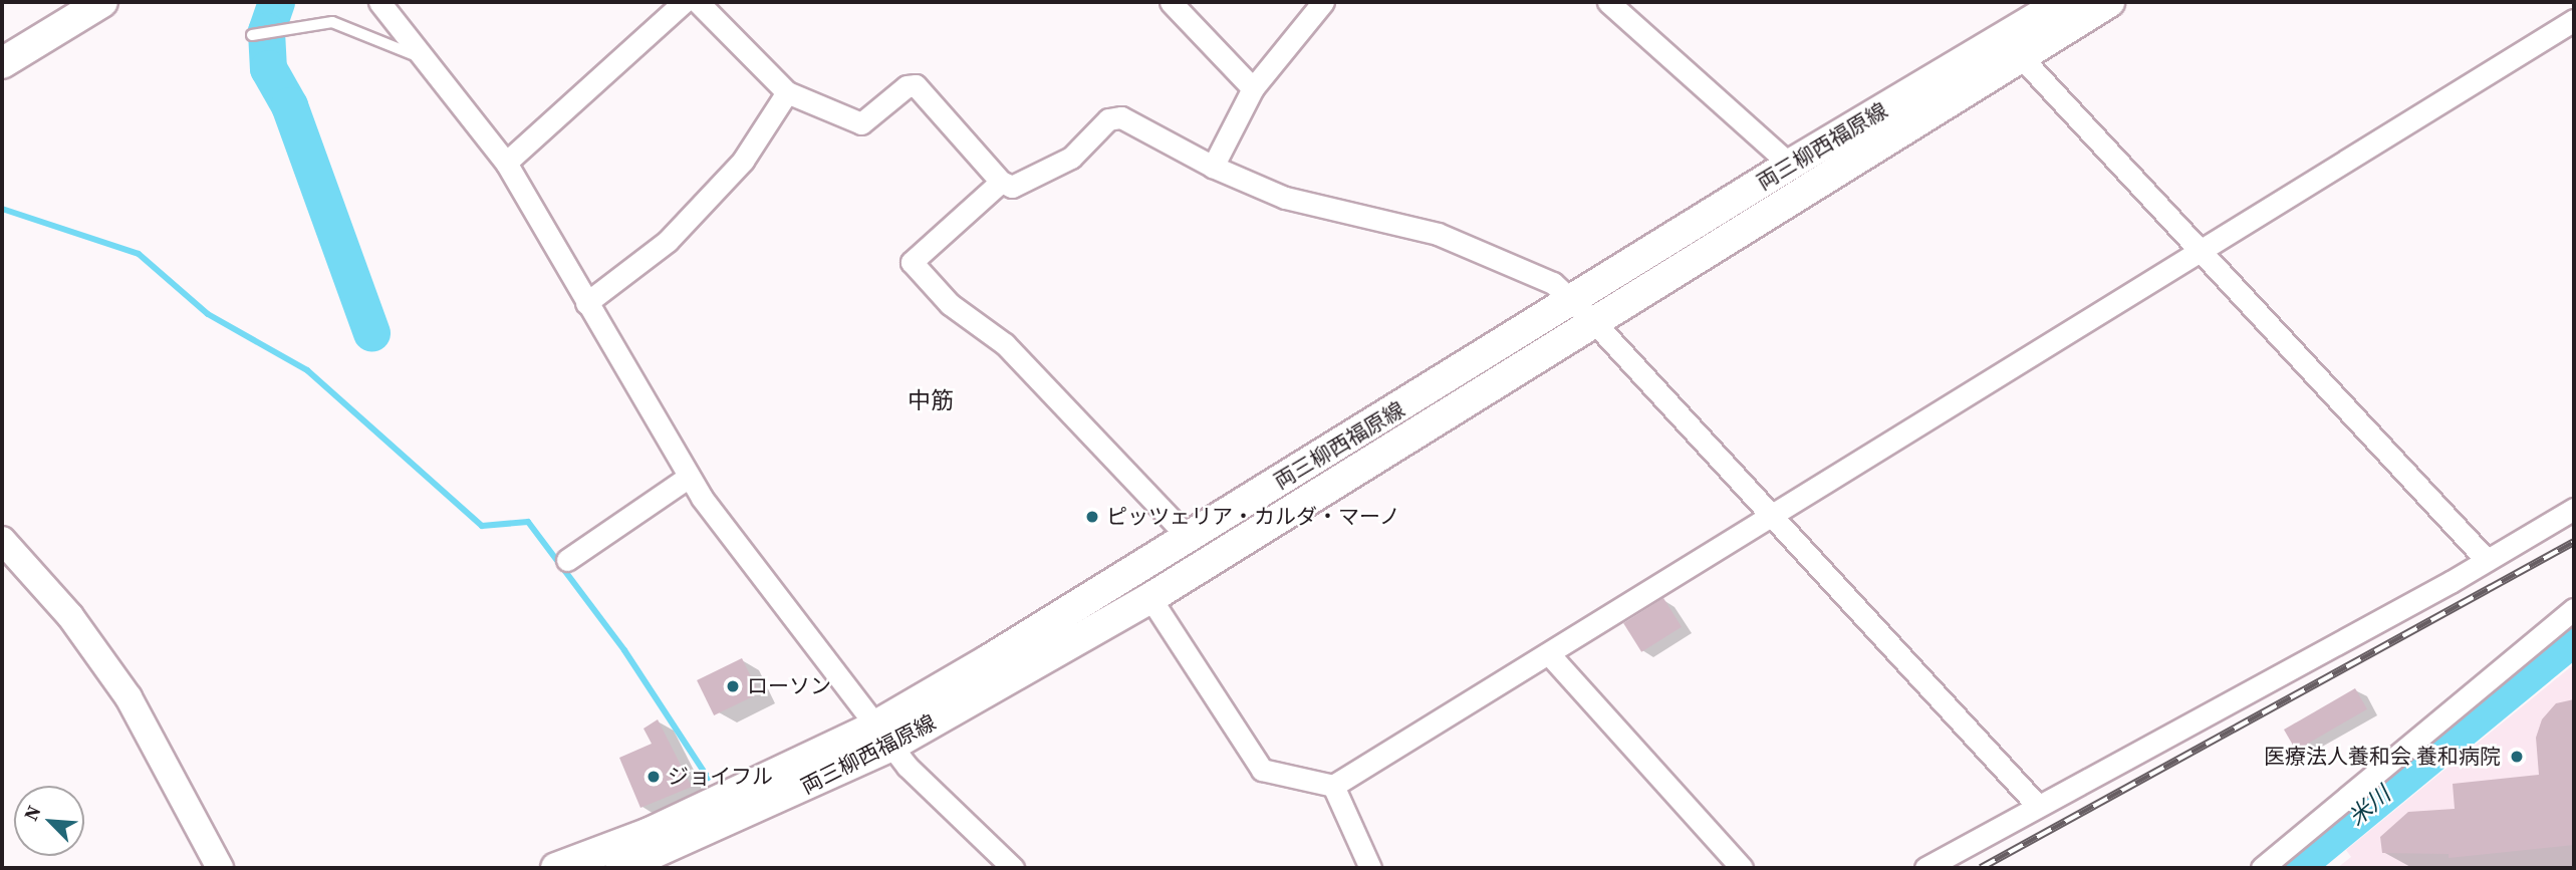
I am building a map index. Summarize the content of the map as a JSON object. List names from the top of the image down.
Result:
{
  "streets": {
    "main road": ["両三柳西福原線"]
  },
  "districts": ["中筋"],
  "water": ["米川"],
  "places": [
    "ピッツェリア・カルダ・マーノ",
    "ローソン",
    "医療法人養和会 養和病院",
    "ジョイフル"
  ],
  "north": "top left"
}
